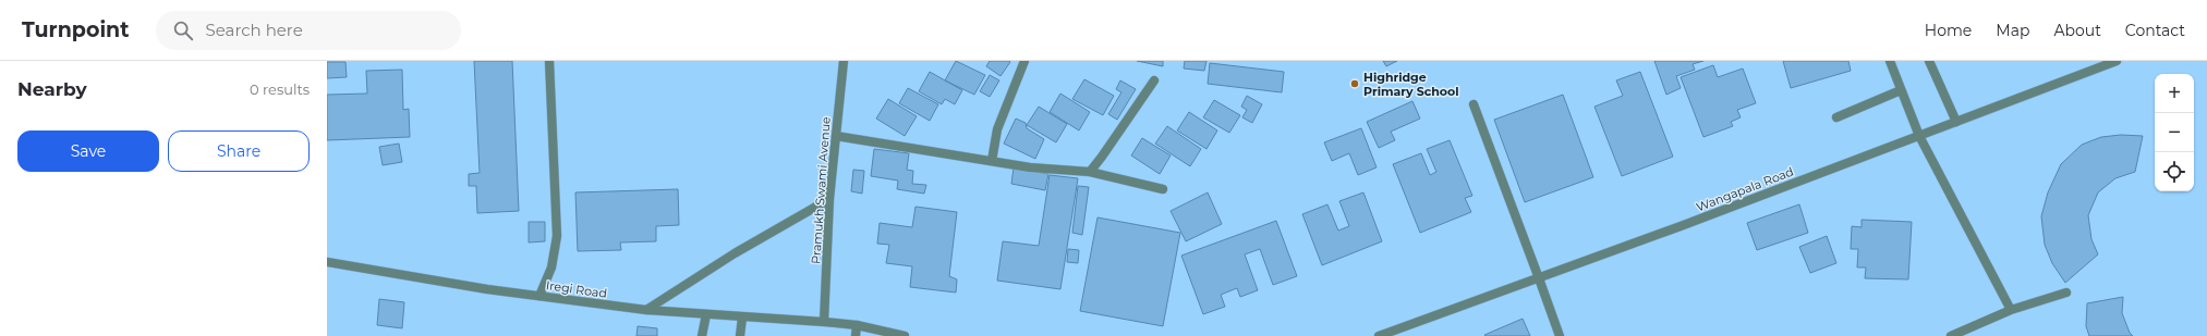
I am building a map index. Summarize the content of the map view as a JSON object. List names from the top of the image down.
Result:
{
  "streets": {
    "street": ["Wangapala Road", "Pramukh Swami Avenue", "Iregi Road"]
  },
  "crossings": [
    ["Pramukh Swami Avenue", "Iregi Road"]
  ],
  "places": ["Highridge Primary School"],
  "page": {
    "header": "Turnpoint",
    "search": "Search here",
    "nav": [
      "Home",
      "Map",
      "About",
      "Contact"
    ],
    "heading": ["Nearby", "0 results"],
    "map_buttons": ["+", "−"],
    "buttons": ["Save", "Share"]
  }
}
